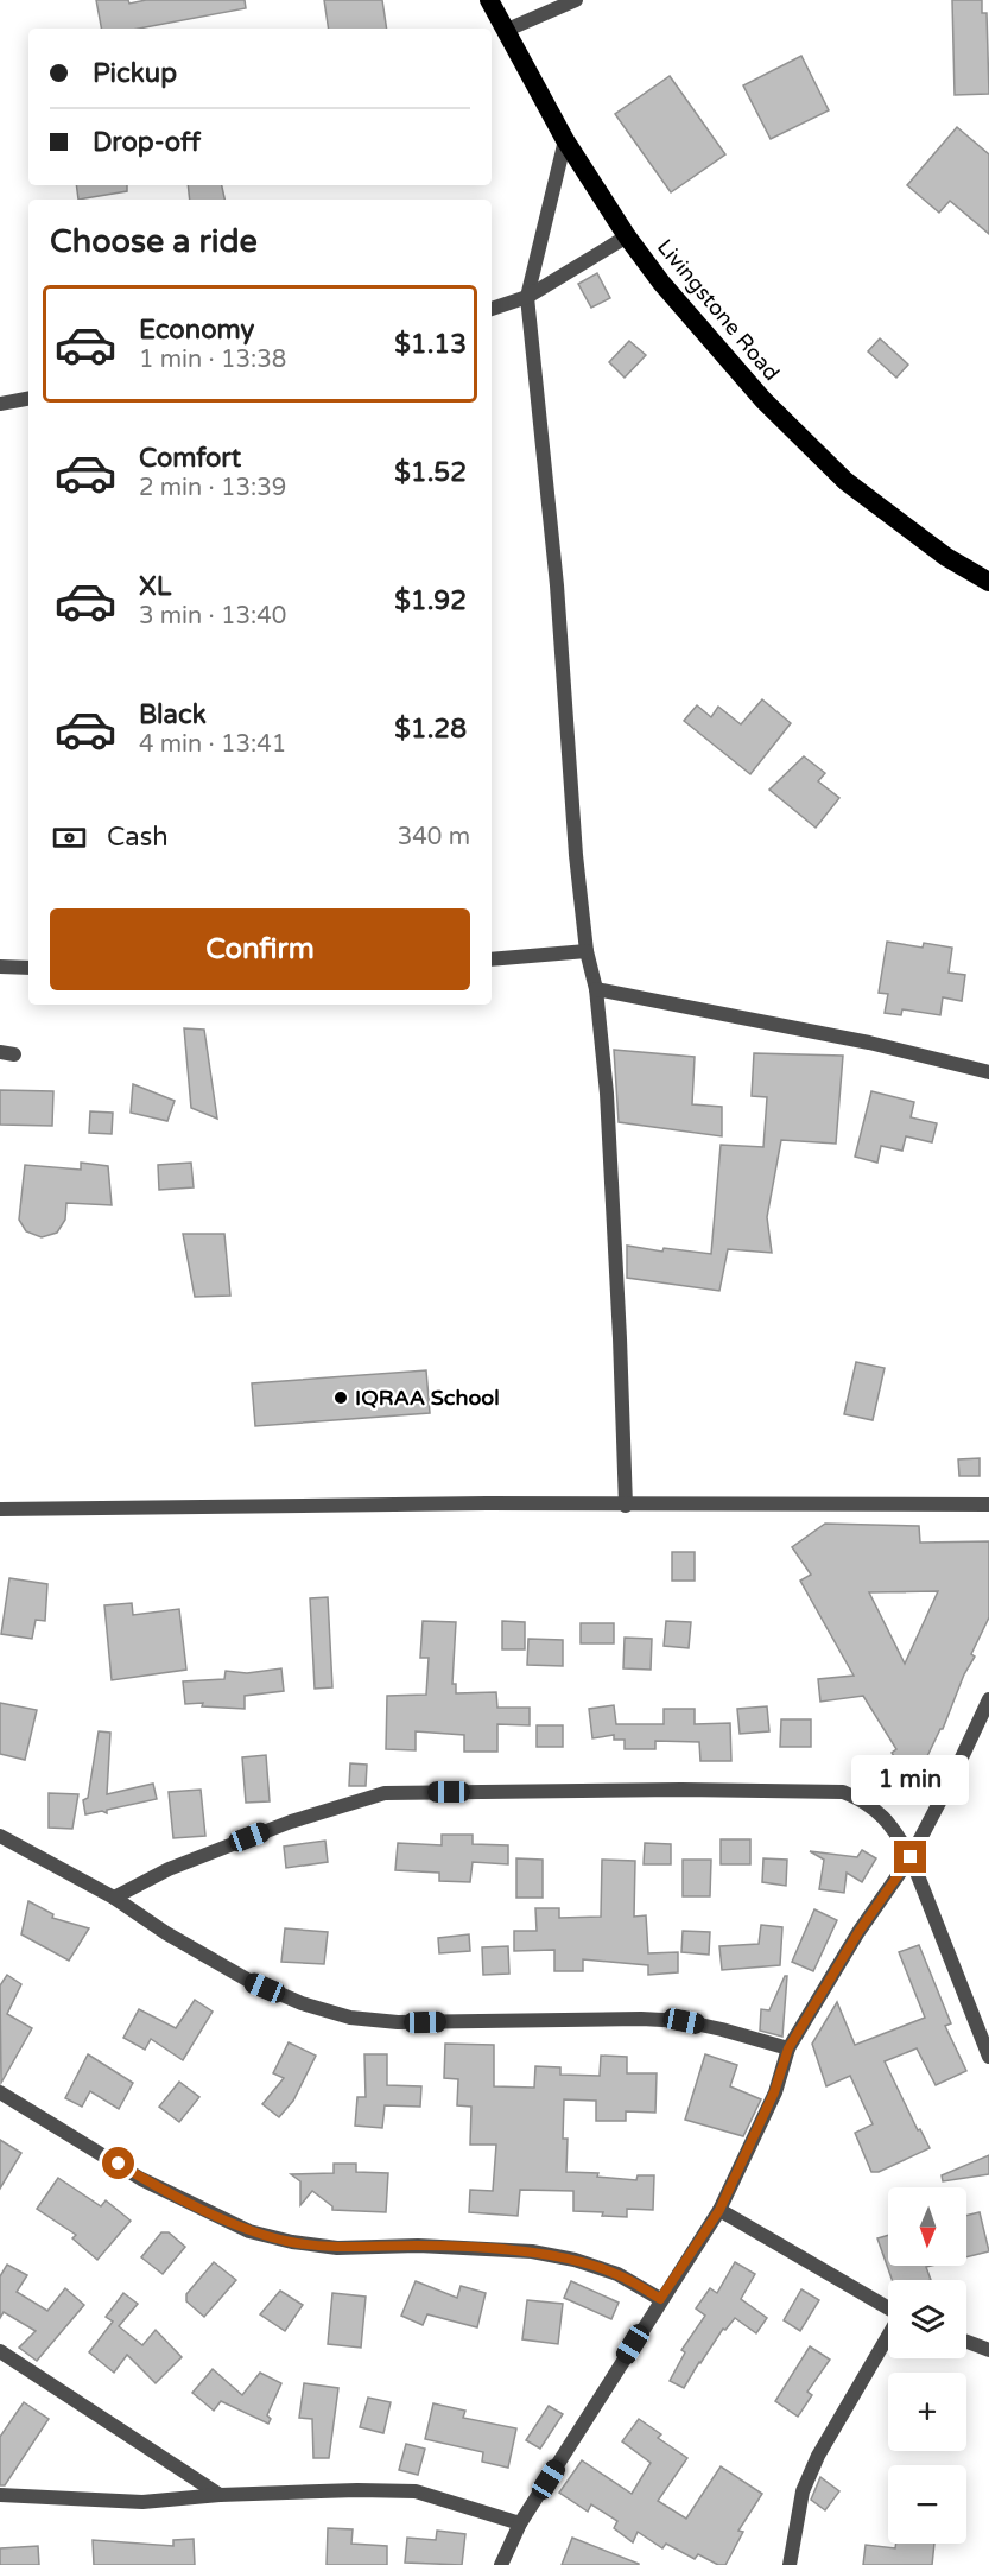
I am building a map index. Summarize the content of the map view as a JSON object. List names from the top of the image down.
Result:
{
  "streets": {
    "highway": ["Livingstone Road"]
  },
  "places": ["IQRAA School"],
  "north": "bottom",
  "page": {
    "banner": ["Pickup", "Drop-off"],
    "heading": "Choose a ride",
    "list": [
      {
        "name": "Economy",
        "note": "1 min · 13:38",
        "value": "$1.13"
      },
      {
        "name": "Comfort",
        "note": "2 min · 13:39",
        "value": "$1.52"
      },
      {
        "name": "XL",
        "note": "3 min · 13:40",
        "value": "$1.92"
      },
      {
        "name": "Black",
        "note": "4 min · 13:41",
        "value": "$1.28"
      }
    ],
    "pay": ["Cash", "340 m"],
    "buttons": "Confirm",
    "bubble": "1 min",
    "map_buttons": ["+", "−"]
  }
}
